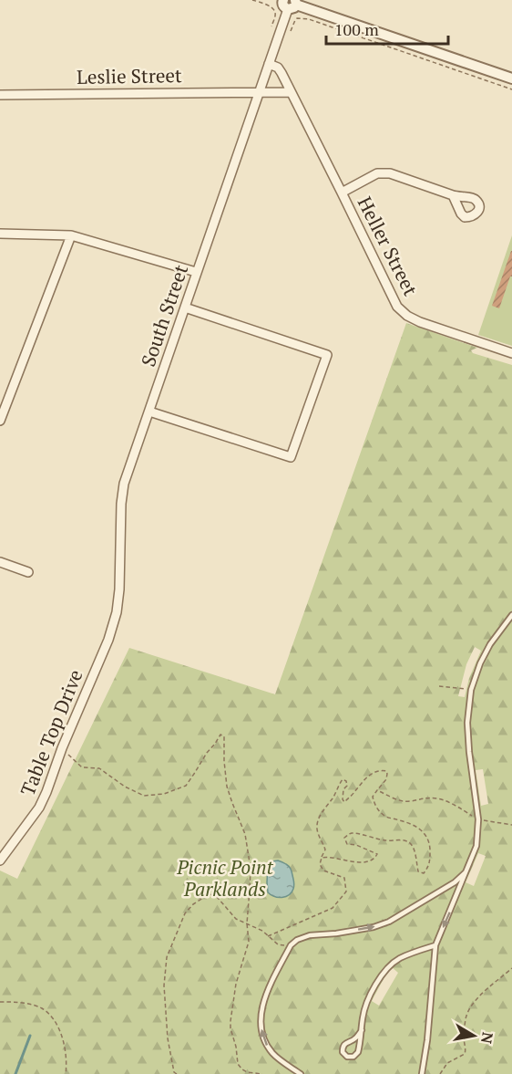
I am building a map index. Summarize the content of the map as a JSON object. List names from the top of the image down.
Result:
{
  "streets": {
    "street": [
      "Leslie Street",
      "Heller Street",
      "South Street",
      "Table Top Drive"
    ]
  },
  "crossings": [
    ["Leslie Street", "South Street"],
    ["Heller Street", "South Street"],
    ["South Street", "Table Top Drive"]
  ],
  "parks": ["Picnic Point Parklands"],
  "scale_bar": "100 m",
  "north": "right"
}
